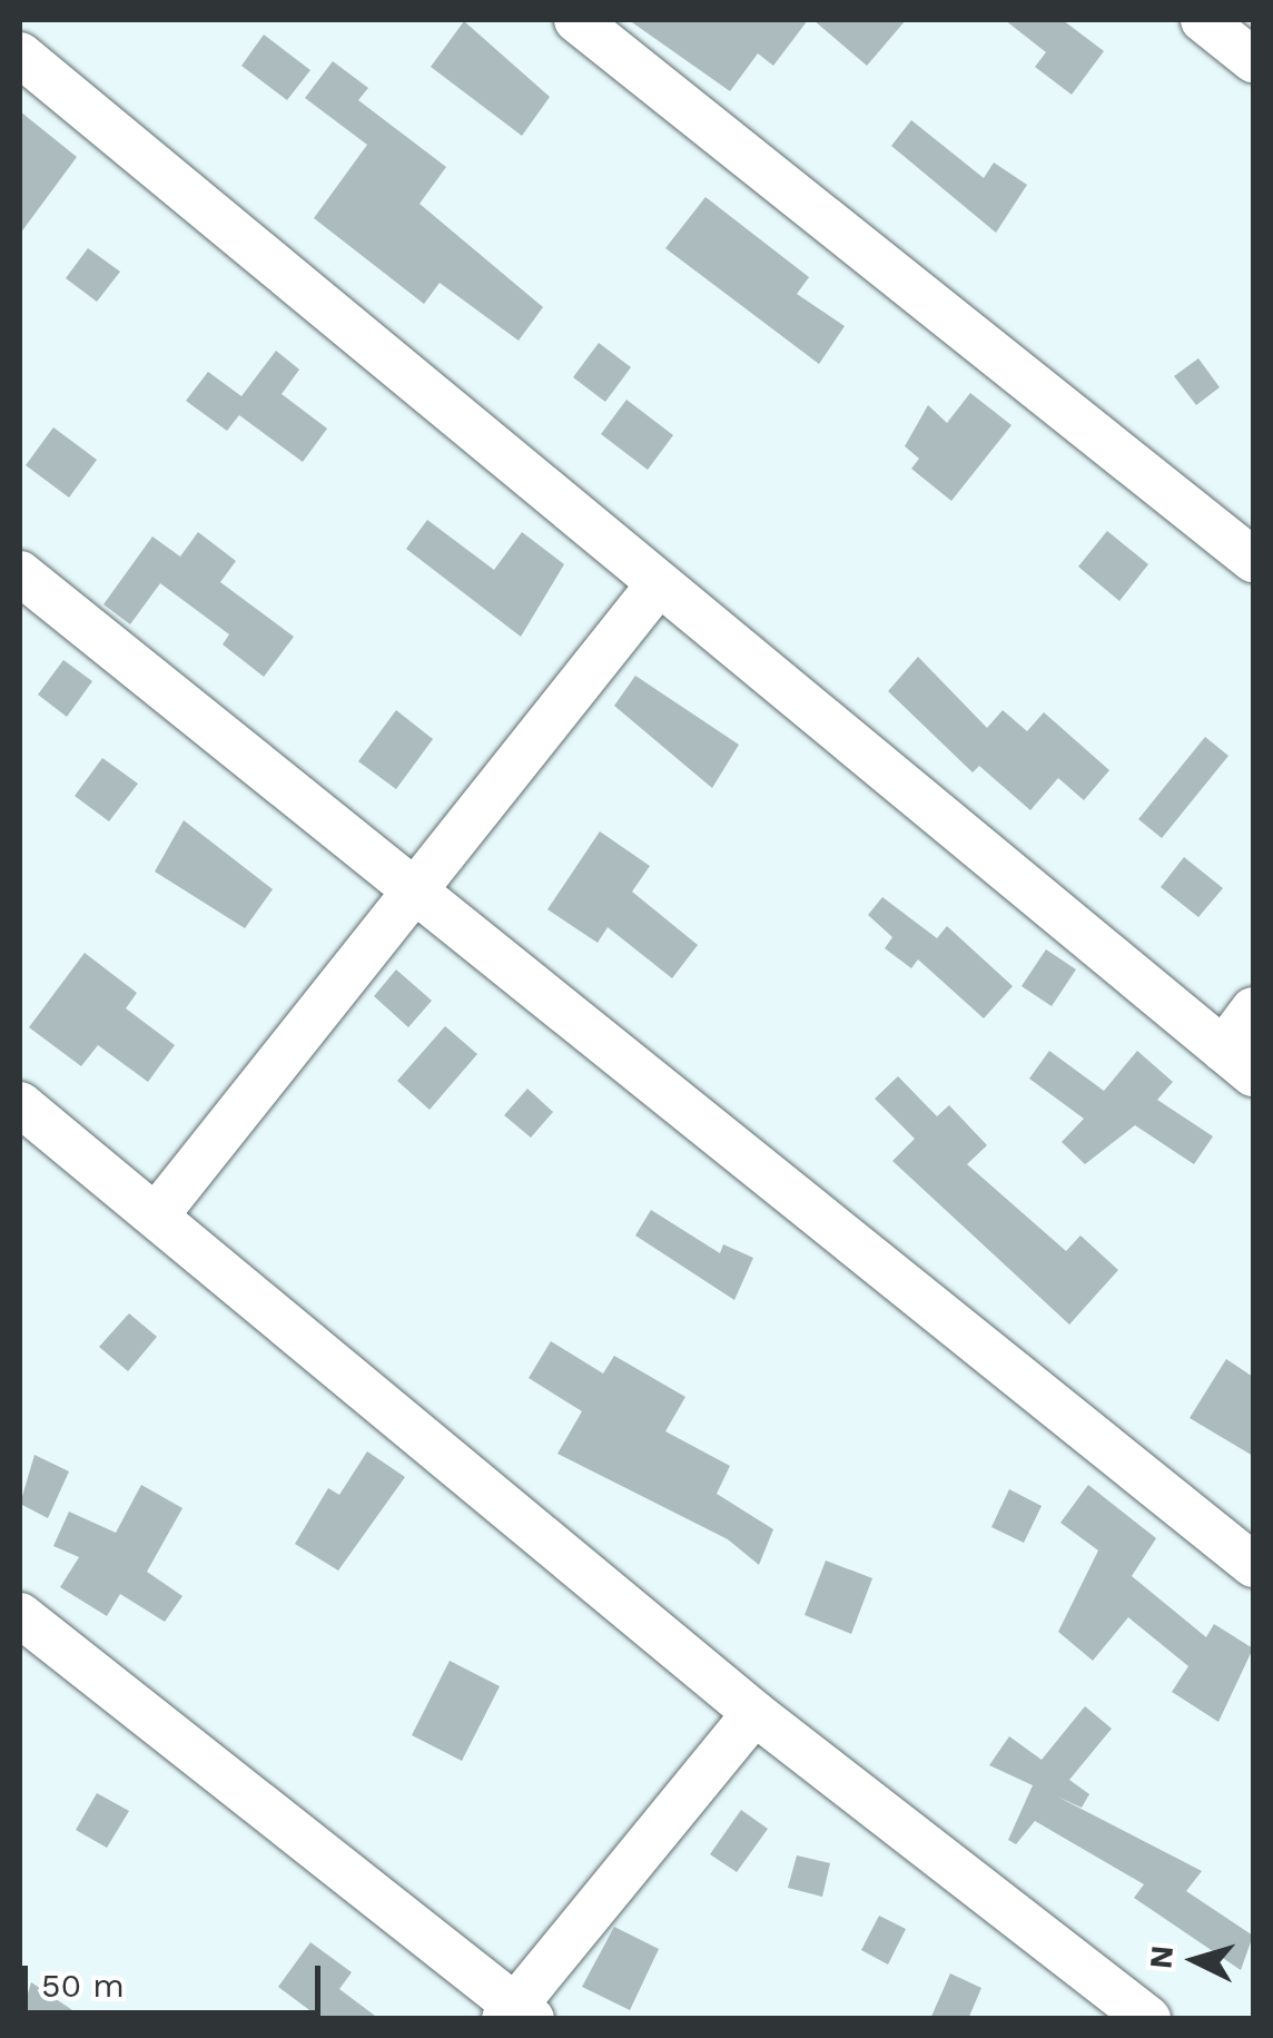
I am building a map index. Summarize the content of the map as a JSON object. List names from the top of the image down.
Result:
{
  "scale_bar": "50 m",
  "north": "left"
}
